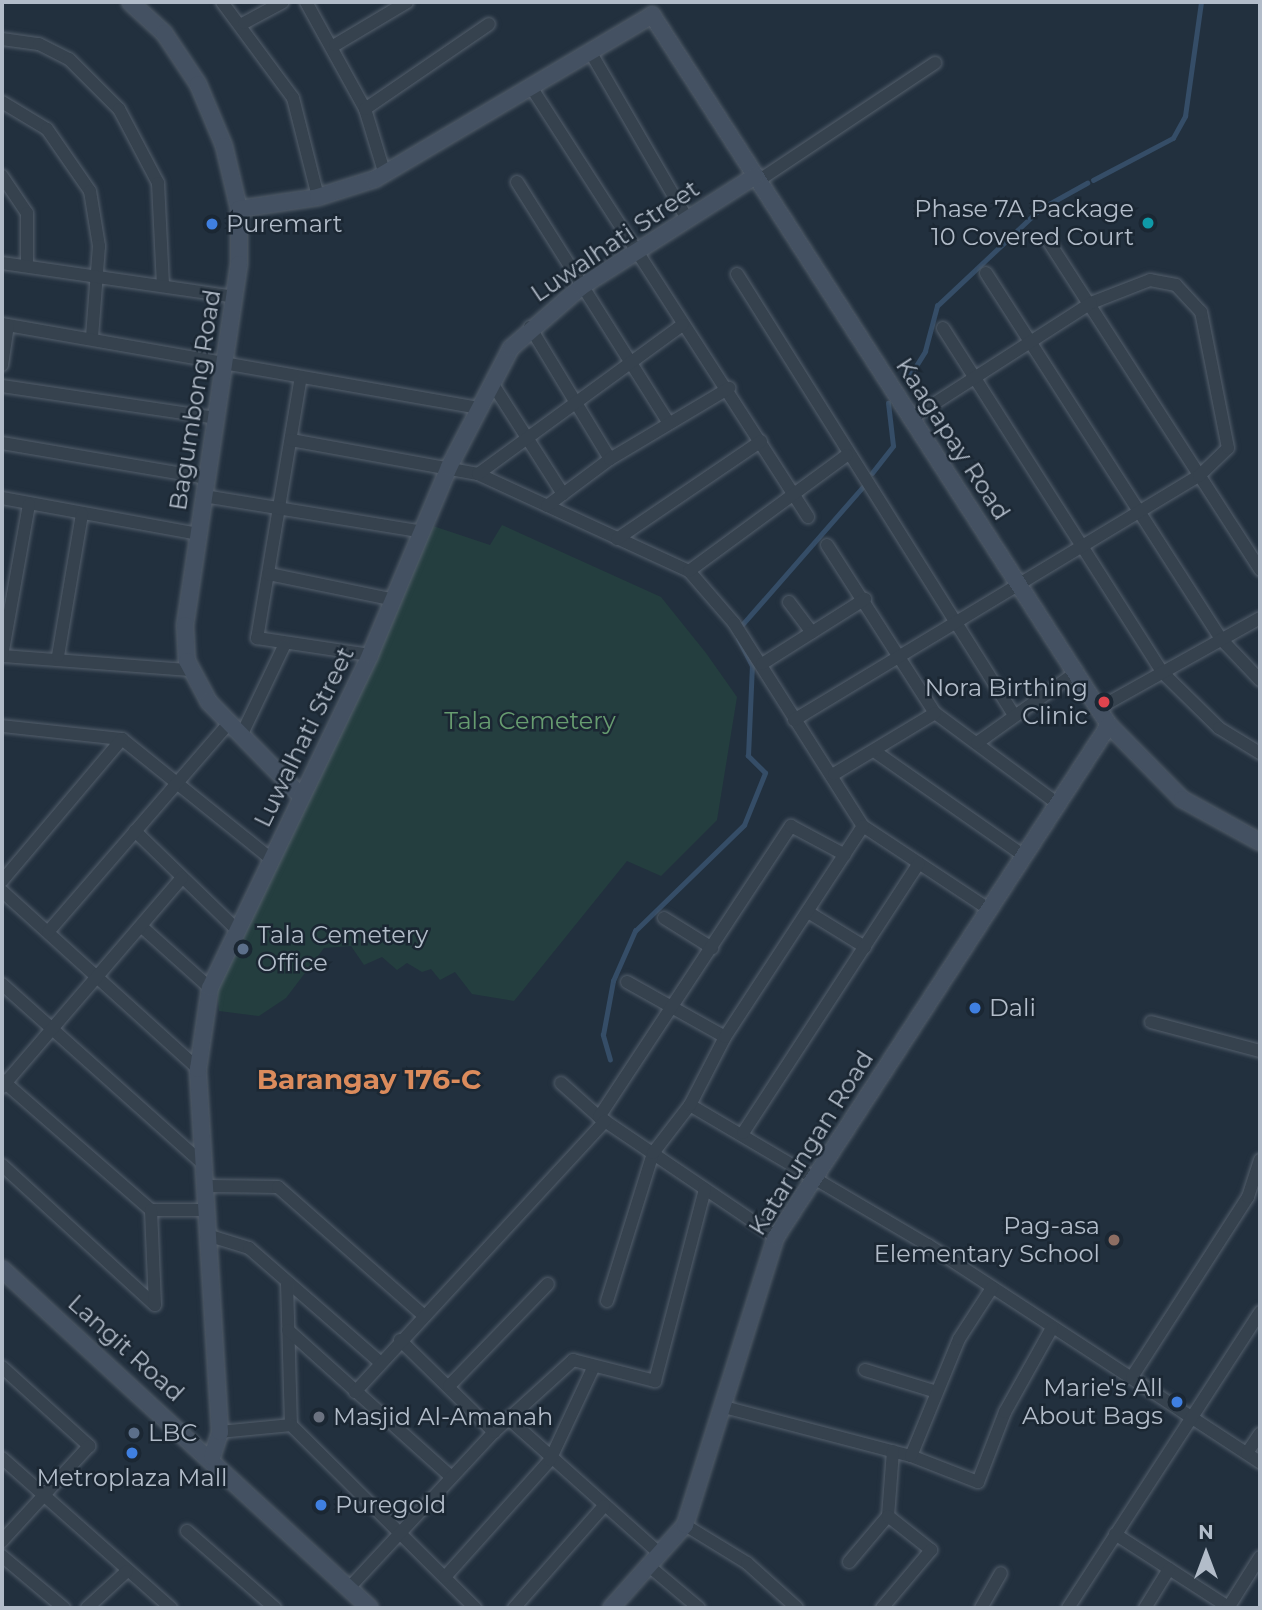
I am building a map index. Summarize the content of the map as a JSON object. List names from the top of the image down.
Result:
{
  "streets": {
    "street": [
      "Luwalhati Street",
      "Bagumbong Road",
      "Kaagapay Road",
      "Katarungan Road",
      "Langit Road"
    ]
  },
  "crossings": [
    ["Luwalhati Street", "Bagumbong Road"],
    ["Luwalhati Street", "Kaagapay Road"],
    ["Luwalhati Street", "Langit Road"],
    ["Kaagapay Road", "Katarungan Road"]
  ],
  "districts": ["Barangay 176-C"],
  "parks": ["Tala Cemetery"],
  "places": [
    "Phase 7A Package 10 Covered Court",
    "Puremart",
    "Nora Birthing Clinic",
    "Tala Cemetery Office",
    "Dali",
    "Pag-asa Elementary School",
    "Marie's All About Bags",
    "Masjid Al-Amanah",
    "LBC",
    "Metroplaza Mall",
    "Puregold"
  ],
  "north": "top"
}
